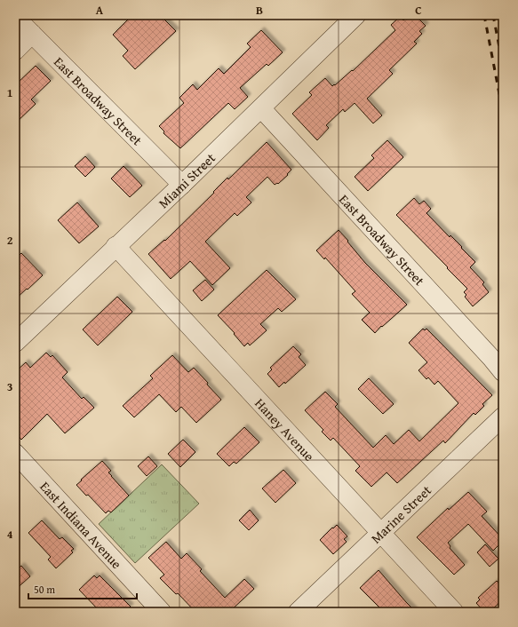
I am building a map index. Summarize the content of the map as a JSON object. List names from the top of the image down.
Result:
{
  "streets": {
    "street": [
      "East Broadway Street",
      "Miami Street",
      "Haney Avenue",
      "Marine Street",
      "East Indiana Avenue"
    ]
  },
  "crossings": [
    ["East Broadway Street", "Miami Street"],
    ["Miami Street", "Haney Avenue"],
    ["Haney Avenue", "Marine Street"]
  ],
  "scale_bar": "50 m",
  "grid": {
    "columns": ["A", "B", "C"],
    "rows": [
      "1",
      "2",
      "3",
      "4"
    ]
  }
}
